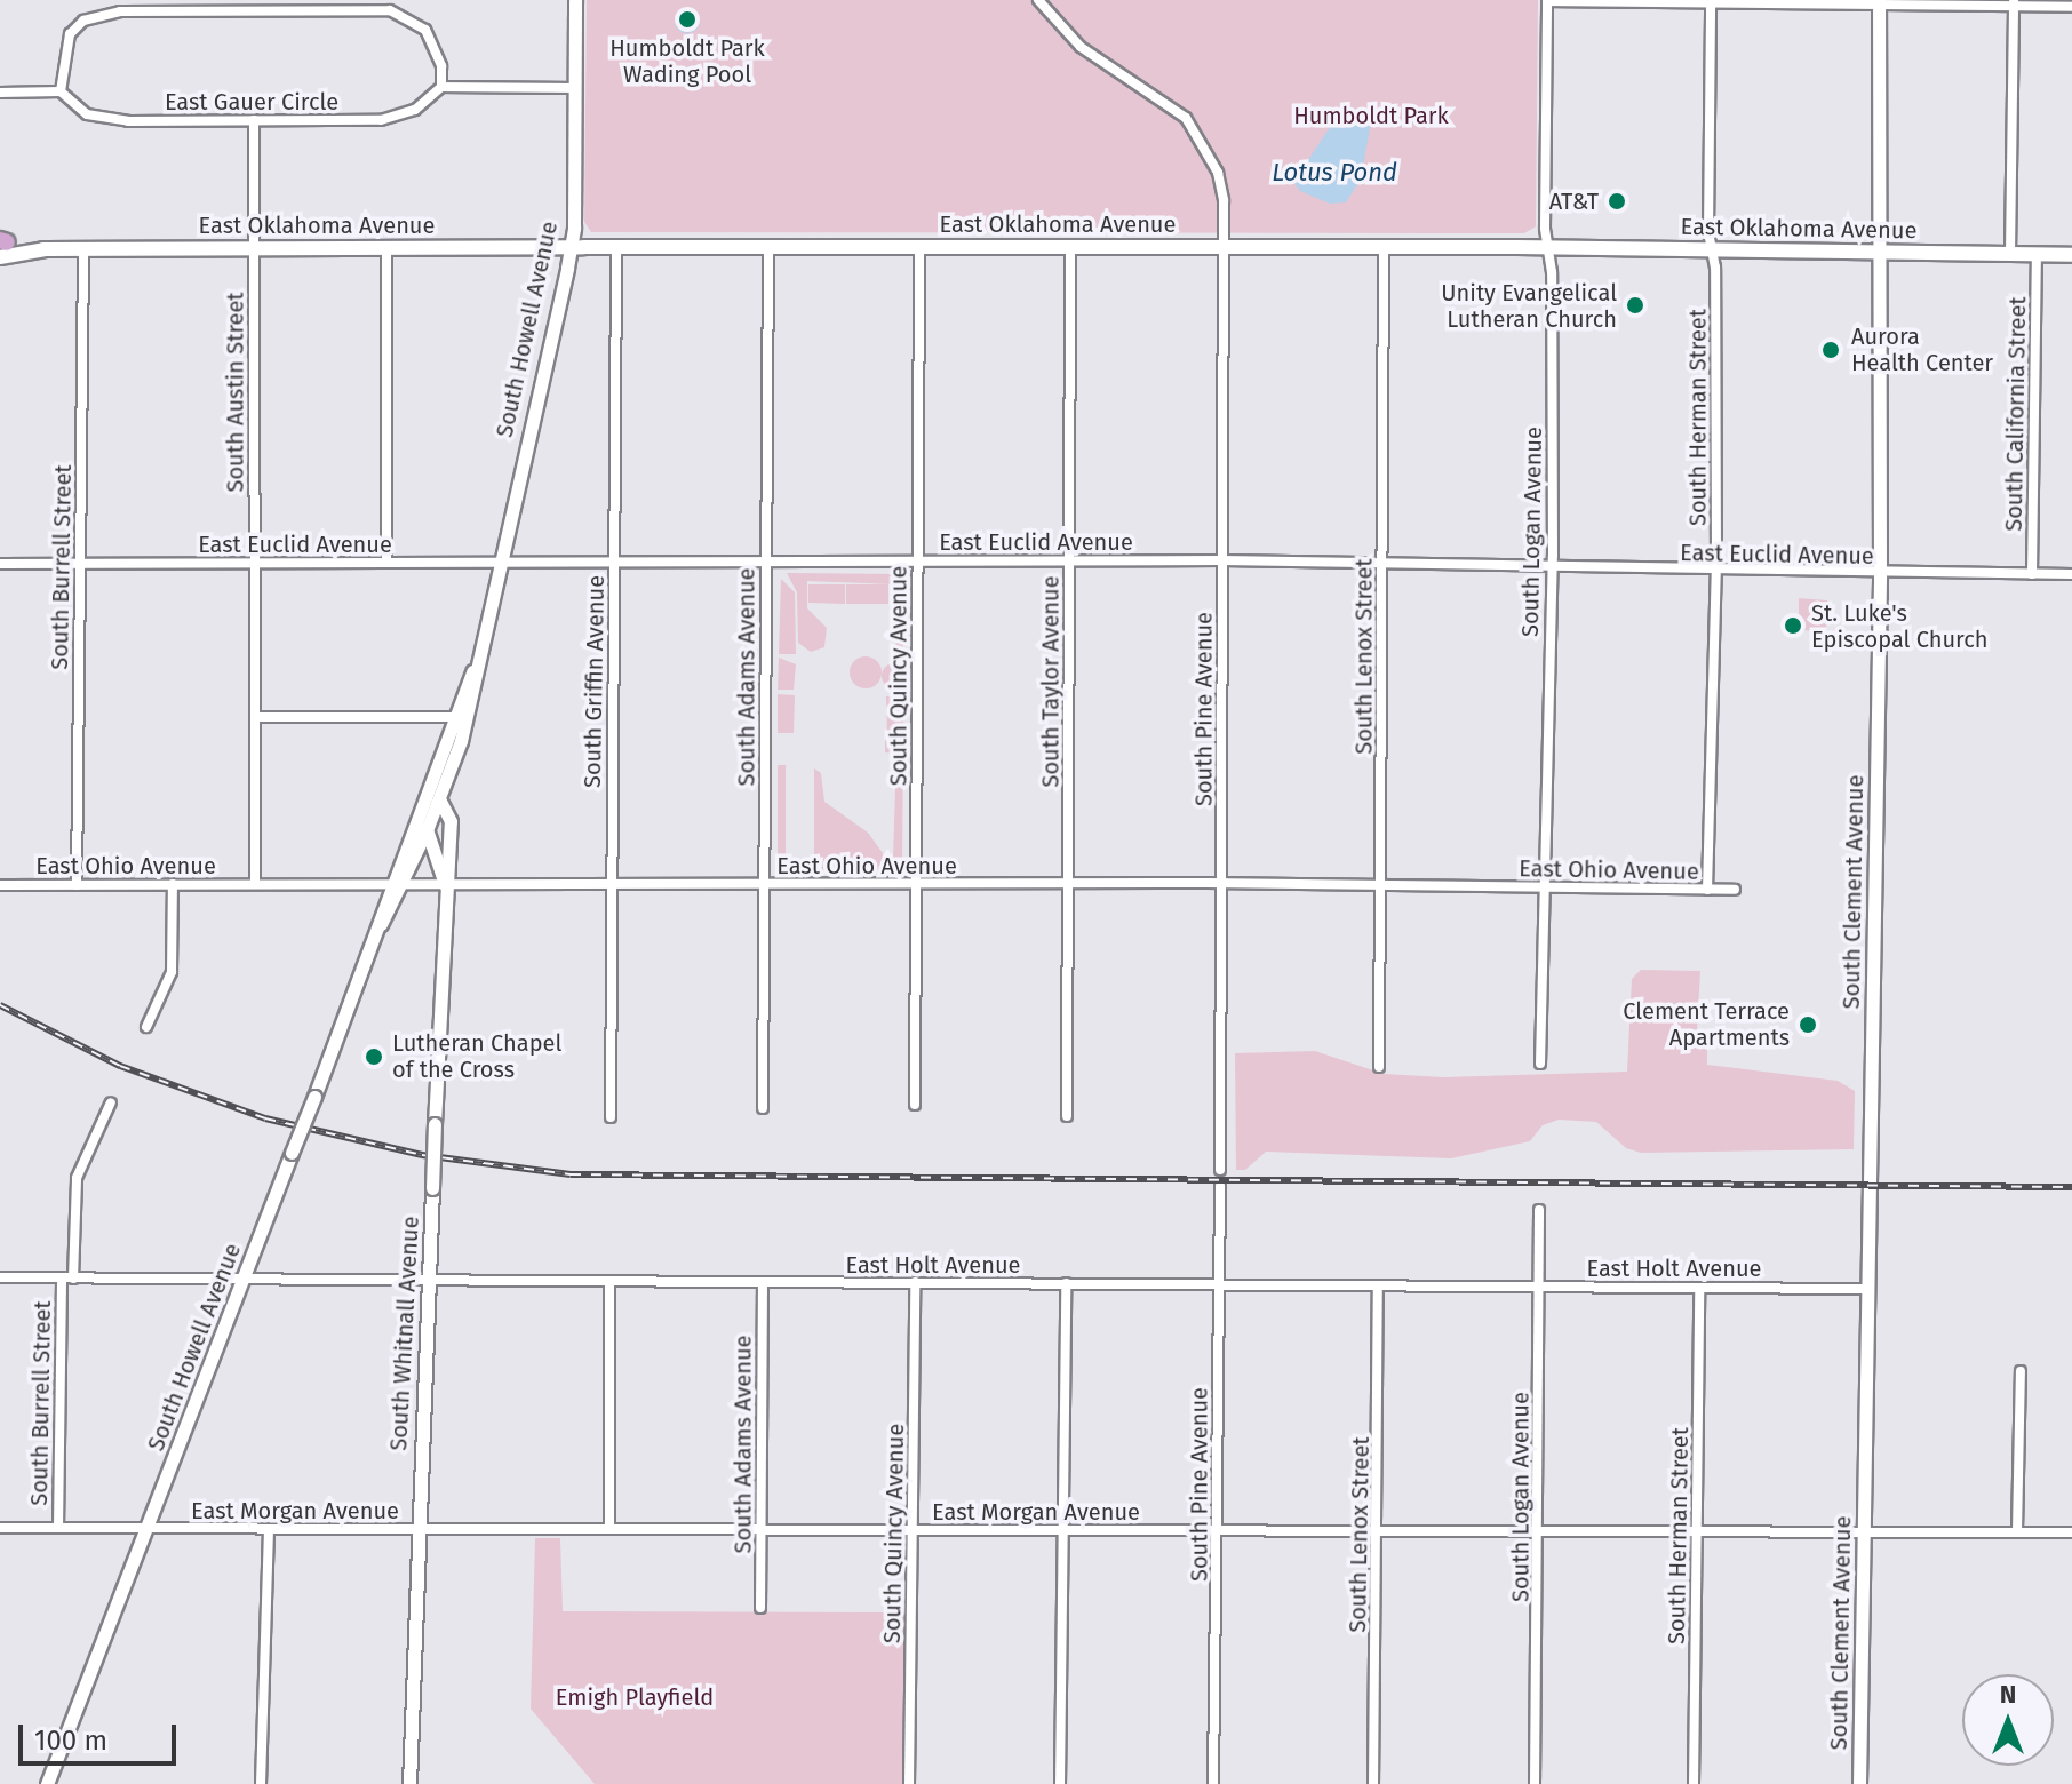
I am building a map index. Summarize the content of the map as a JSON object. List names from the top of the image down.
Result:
{
  "streets": {
    "main road": ["East Oklahoma Avenue"],
    "street": [
      "East Gauer Circle",
      "South Howell Avenue",
      "South Austin Street",
      "South California Street",
      "South Herman Street",
      "South Logan Avenue",
      "East Euclid Avenue",
      "South Burrell Street",
      "South Lenox Street",
      "South Quincy Avenue",
      "South Adams Avenue",
      "South Griffin Avenue",
      "South Taylor Avenue",
      "South Pine Avenue",
      "East Ohio Avenue",
      "South Clement Avenue",
      "East Holt Avenue",
      "South Whitnall Avenue",
      "East Morgan Avenue"
    ]
  },
  "crossings": [
    ["East Gauer Circle", "South Austin Street"],
    ["East Oklahoma Avenue", "South Howell Avenue"],
    ["East Oklahoma Avenue", "South Austin Street"],
    ["East Oklahoma Avenue", "South California Street"],
    ["East Oklahoma Avenue", "South Herman Street"],
    ["East Oklahoma Avenue", "South Logan Avenue"],
    ["East Oklahoma Avenue", "South Burrell Street"],
    ["East Oklahoma Avenue", "South Lenox Street"],
    ["East Oklahoma Avenue", "South Quincy Avenue"],
    ["East Oklahoma Avenue", "South Adams Avenue"],
    ["East Oklahoma Avenue", "South Griffin Avenue"],
    ["East Oklahoma Avenue", "South Taylor Avenue"],
    ["East Oklahoma Avenue", "South Pine Avenue"],
    ["East Oklahoma Avenue", "South Clement Avenue"],
    ["South Howell Avenue", "East Euclid Avenue"],
    ["South Howell Avenue", "East Ohio Avenue"],
    ["South Howell Avenue", "East Holt Avenue"],
    ["South Howell Avenue", "South Whitnall Avenue"],
    ["South Howell Avenue", "East Morgan Avenue"],
    ["South Austin Street", "East Euclid Avenue"],
    ["South Austin Street", "East Ohio Avenue"],
    ["South California Street", "East Euclid Avenue"],
    ["South Herman Street", "East Euclid Avenue"],
    ["South Herman Street", "East Ohio Avenue"],
    ["South Herman Street", "East Holt Avenue"],
    ["South Herman Street", "East Morgan Avenue"],
    ["South Logan Avenue", "East Euclid Avenue"],
    ["South Logan Avenue", "East Ohio Avenue"],
    ["South Logan Avenue", "East Holt Avenue"],
    ["South Logan Avenue", "East Morgan Avenue"],
    ["East Euclid Avenue", "South Burrell Street"],
    ["East Euclid Avenue", "South Lenox Street"],
    ["East Euclid Avenue", "South Quincy Avenue"],
    ["East Euclid Avenue", "South Adams Avenue"],
    ["East Euclid Avenue", "South Griffin Avenue"],
    ["East Euclid Avenue", "South Taylor Avenue"],
    ["East Euclid Avenue", "South Pine Avenue"],
    ["East Euclid Avenue", "South Clement Avenue"],
    ["South Burrell Street", "East Ohio Avenue"],
    ["South Burrell Street", "East Holt Avenue"],
    ["South Burrell Street", "East Morgan Avenue"],
    ["South Lenox Street", "East Ohio Avenue"],
    ["South Lenox Street", "East Holt Avenue"],
    ["South Lenox Street", "East Morgan Avenue"],
    ["South Quincy Avenue", "East Ohio Avenue"],
    ["South Quincy Avenue", "East Holt Avenue"],
    ["South Quincy Avenue", "East Morgan Avenue"],
    ["South Adams Avenue", "East Ohio Avenue"],
    ["South Adams Avenue", "East Holt Avenue"],
    ["South Adams Avenue", "East Morgan Avenue"],
    ["South Griffin Avenue", "East Ohio Avenue"],
    ["South Taylor Avenue", "East Ohio Avenue"],
    ["South Pine Avenue", "East Ohio Avenue"],
    ["South Pine Avenue", "East Holt Avenue"],
    ["South Pine Avenue", "East Morgan Avenue"],
    ["East Ohio Avenue", "South Whitnall Avenue"],
    ["South Clement Avenue", "East Holt Avenue"],
    ["South Clement Avenue", "East Morgan Avenue"],
    ["East Holt Avenue", "South Whitnall Avenue"],
    ["South Whitnall Avenue", "East Morgan Avenue"]
  ],
  "water": ["Lotus Pond"],
  "parks": ["Humboldt Park", "Emigh Playfield"],
  "places": [
    "Humboldt Park Wading Pool",
    "AT&T",
    "Unity Evangelical Lutheran Church",
    "Aurora Health Center",
    "St. Luke's Episcopal Church",
    "Clement Terrace Apartments",
    "Lutheran Chapel of the Cross"
  ],
  "scale_bar": "100 m",
  "north": "top"
}
